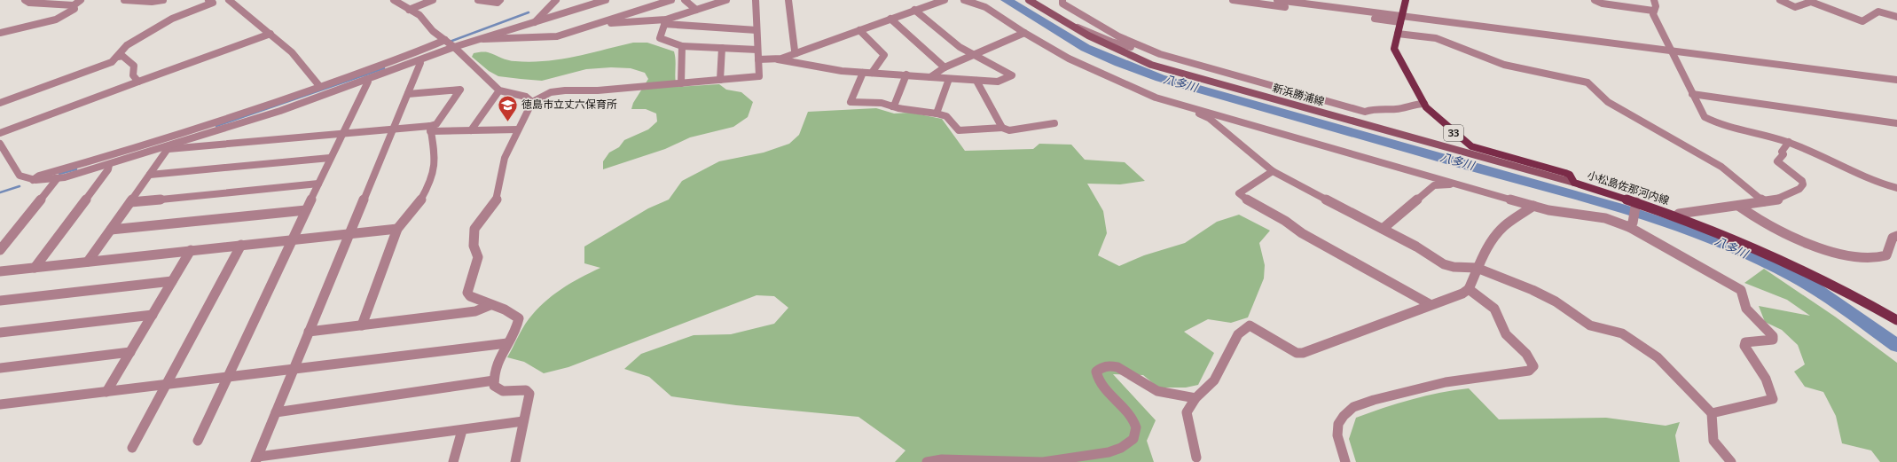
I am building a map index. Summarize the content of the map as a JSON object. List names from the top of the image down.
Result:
{
  "streets": {
    "main road": ["新浜勝浦線", "33", "小松島佐那河内線"]
  },
  "crossings": [
    ["新浜勝浦線", "小松島佐那河内線"]
  ],
  "water": ["八多川"],
  "places": {
    "school or university": ["徳島市立丈六保育所"]
  }
}
